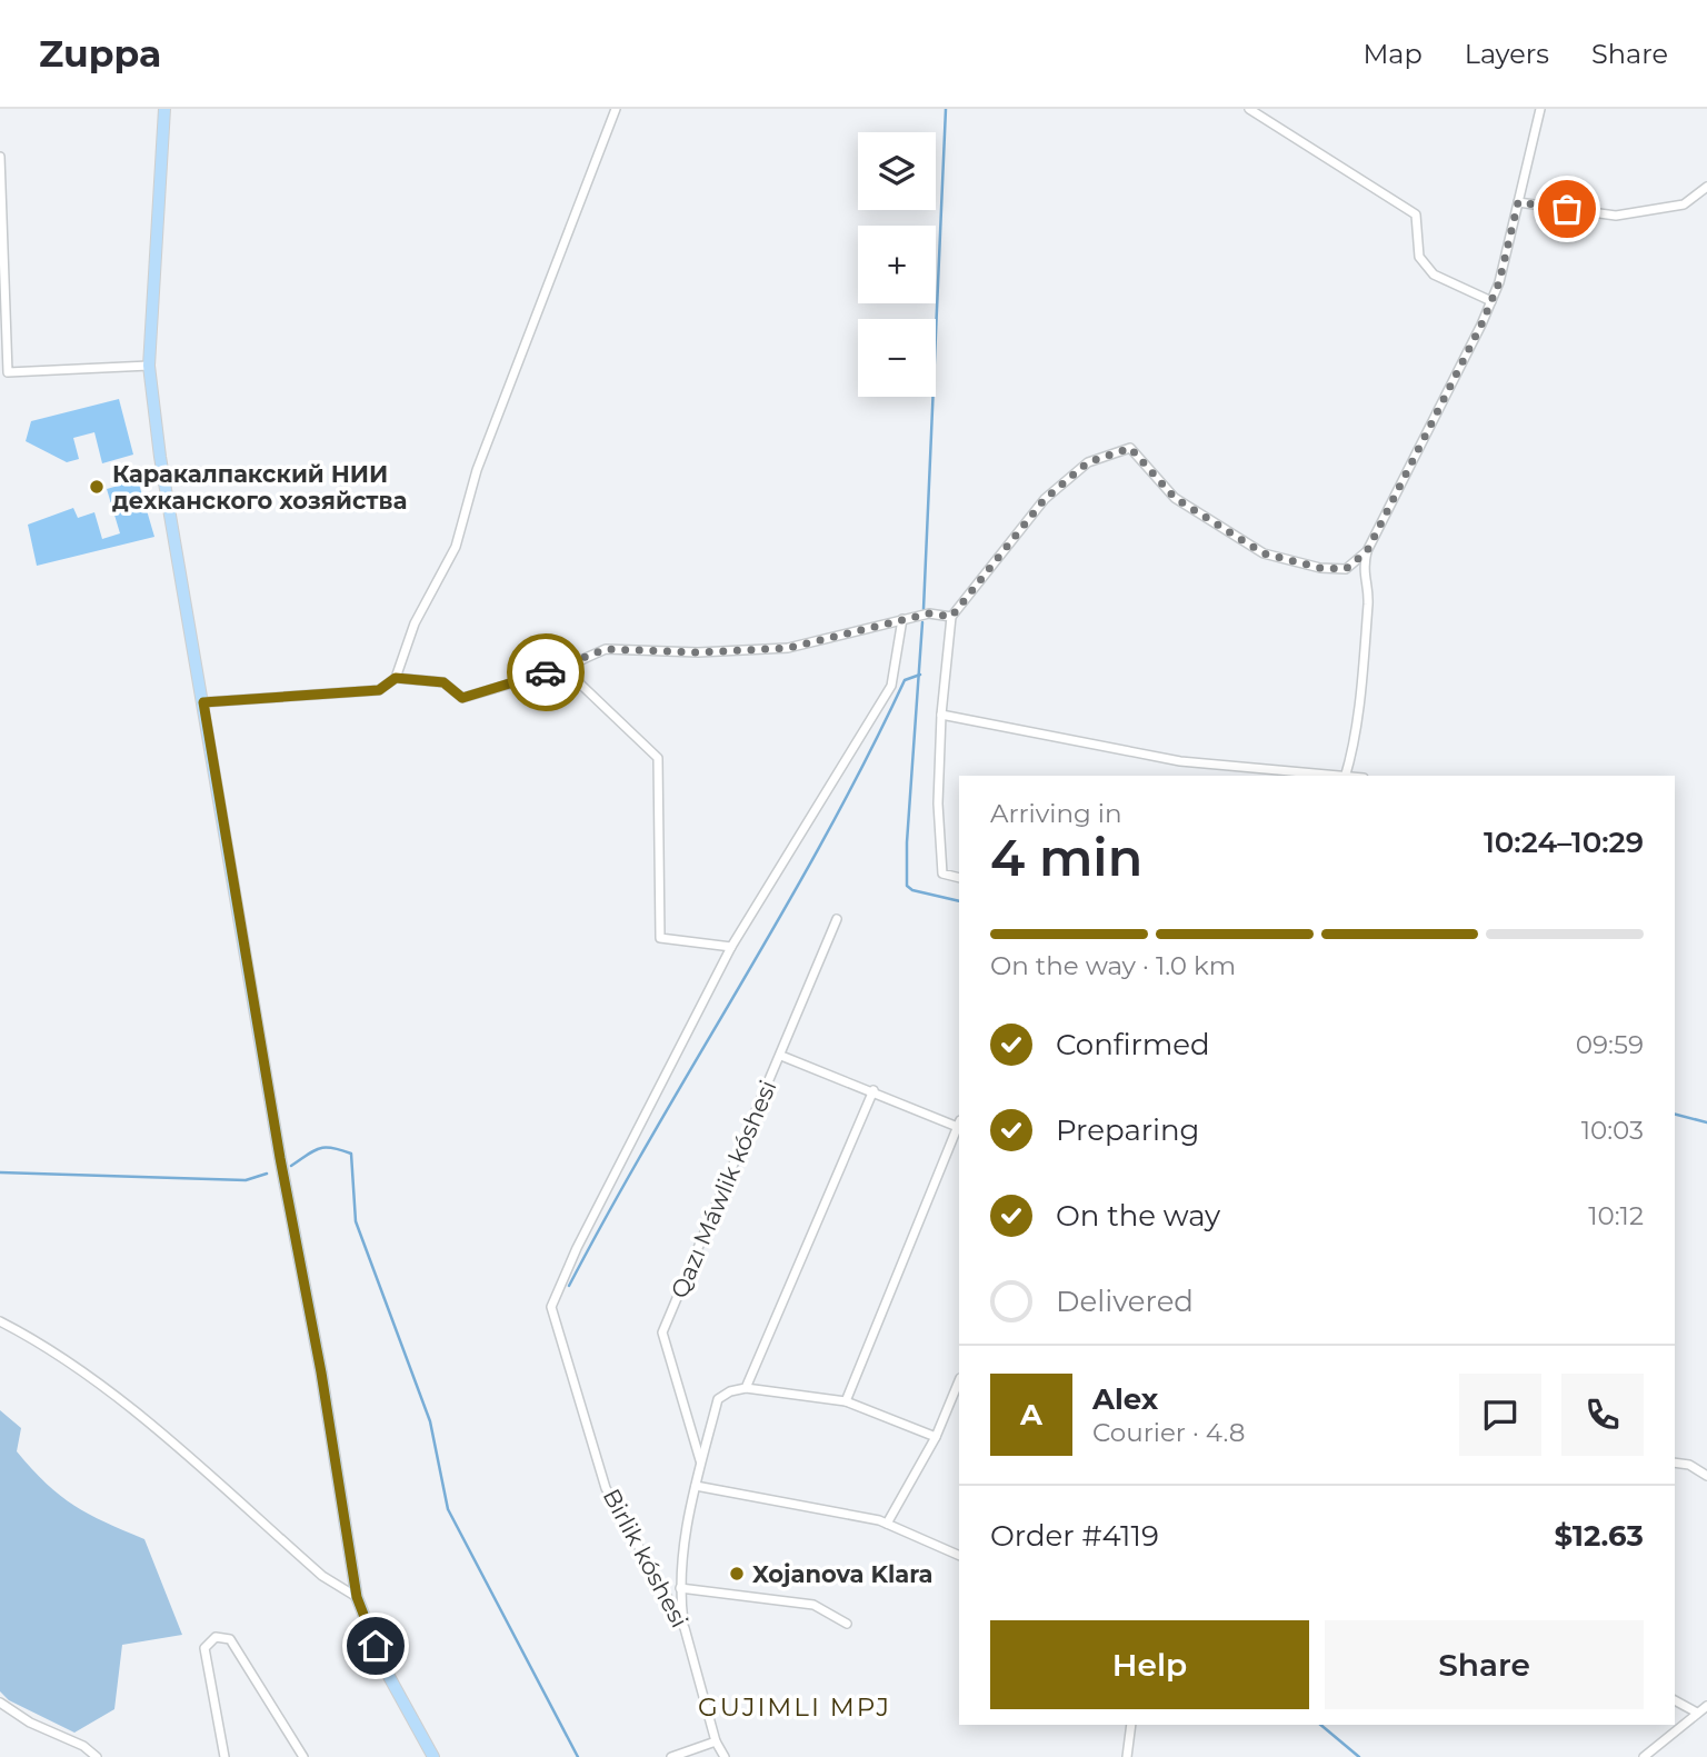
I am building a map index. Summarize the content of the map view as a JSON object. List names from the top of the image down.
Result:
{
  "streets": {
    "street": ["Qazı Máwlik kóshesi", "Birlik kóshesi"]
  },
  "districts": ["GUJIMLI MPJ"],
  "places": ["Каракалпакский НИИ дехканского хозяйства", "Xojanova Klara"],
  "page": {
    "header": "Zuppa",
    "nav": ["Map", "Layers", "Share"],
    "map_buttons": ["+", "−"],
    "heading": ["4 min", "Arriving in", "10:24–10:29"],
    "panel": [
      "Alex",
      "Courier · 4.8",
      "Order #4119",
      "$12.63"
    ],
    "bar": "On the way · 1.0 km",
    "list": [
      ["Confirmed", "09:59"],
      ["Preparing", "10:03"],
      ["On the way", "10:12"],
      "Delivered"
    ],
    "round": "A",
    "buttons": ["Help", "Share"]
  }
}
